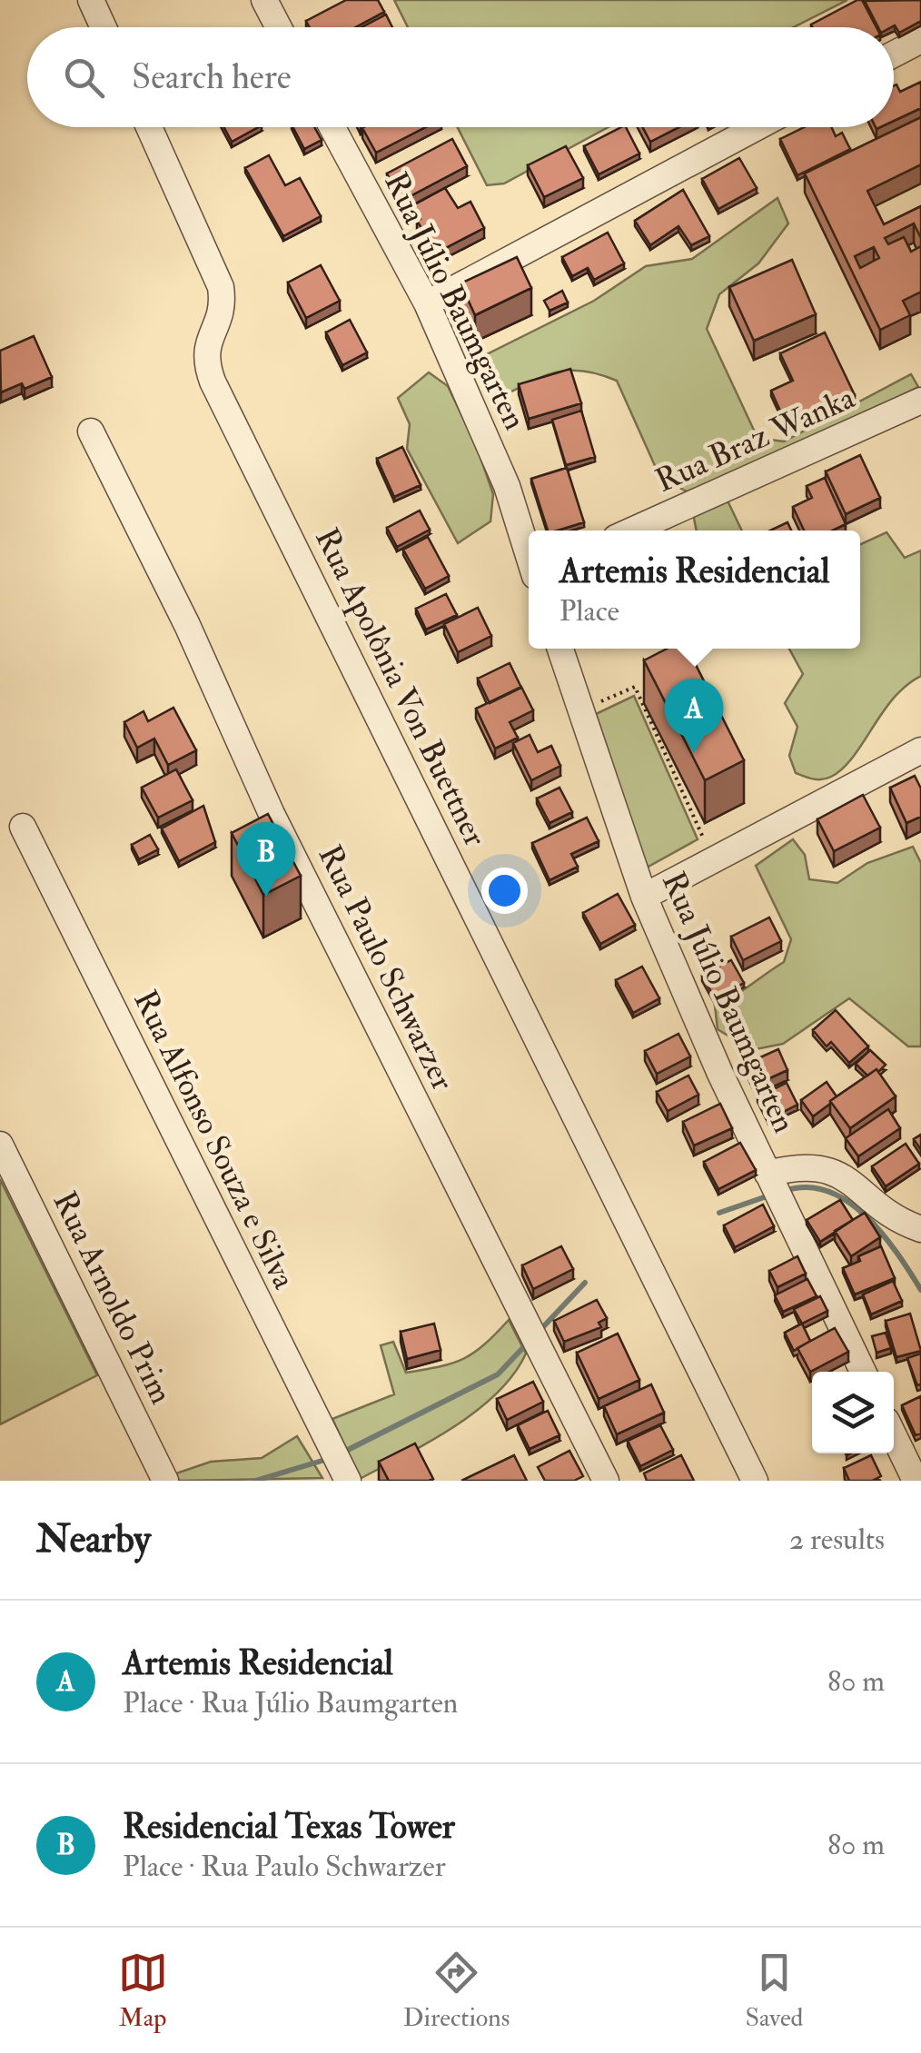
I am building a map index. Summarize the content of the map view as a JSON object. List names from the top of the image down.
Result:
{
  "streets": {
    "street": [
      "Rua Júlio Baumgarten",
      "Rua Braz Wanka",
      "Rua Apolônia Von Buettner",
      "Rua Paulo Schwarzer",
      "Rua Alfonso Souza e Silva",
      "Rua Arnoldo Prim"
    ]
  },
  "page": {
    "search": "Search here",
    "popup": ["Artemis Residencial", "Place"],
    "pins": ["A", "B"],
    "heading": ["Nearby", "2 results"],
    "list": [
      {
        "mark": "A",
        "name": "Artemis Residencial",
        "note": "Place · Rua Júlio Baumgarten",
        "value": "80 m"
      },
      {
        "mark": "B",
        "name": "Residencial Texas Tower",
        "note": "Place · Rua Paulo Schwarzer",
        "value": "80 m"
      }
    ],
    "nav": ["Map", "Directions", "Saved"]
  }
}
